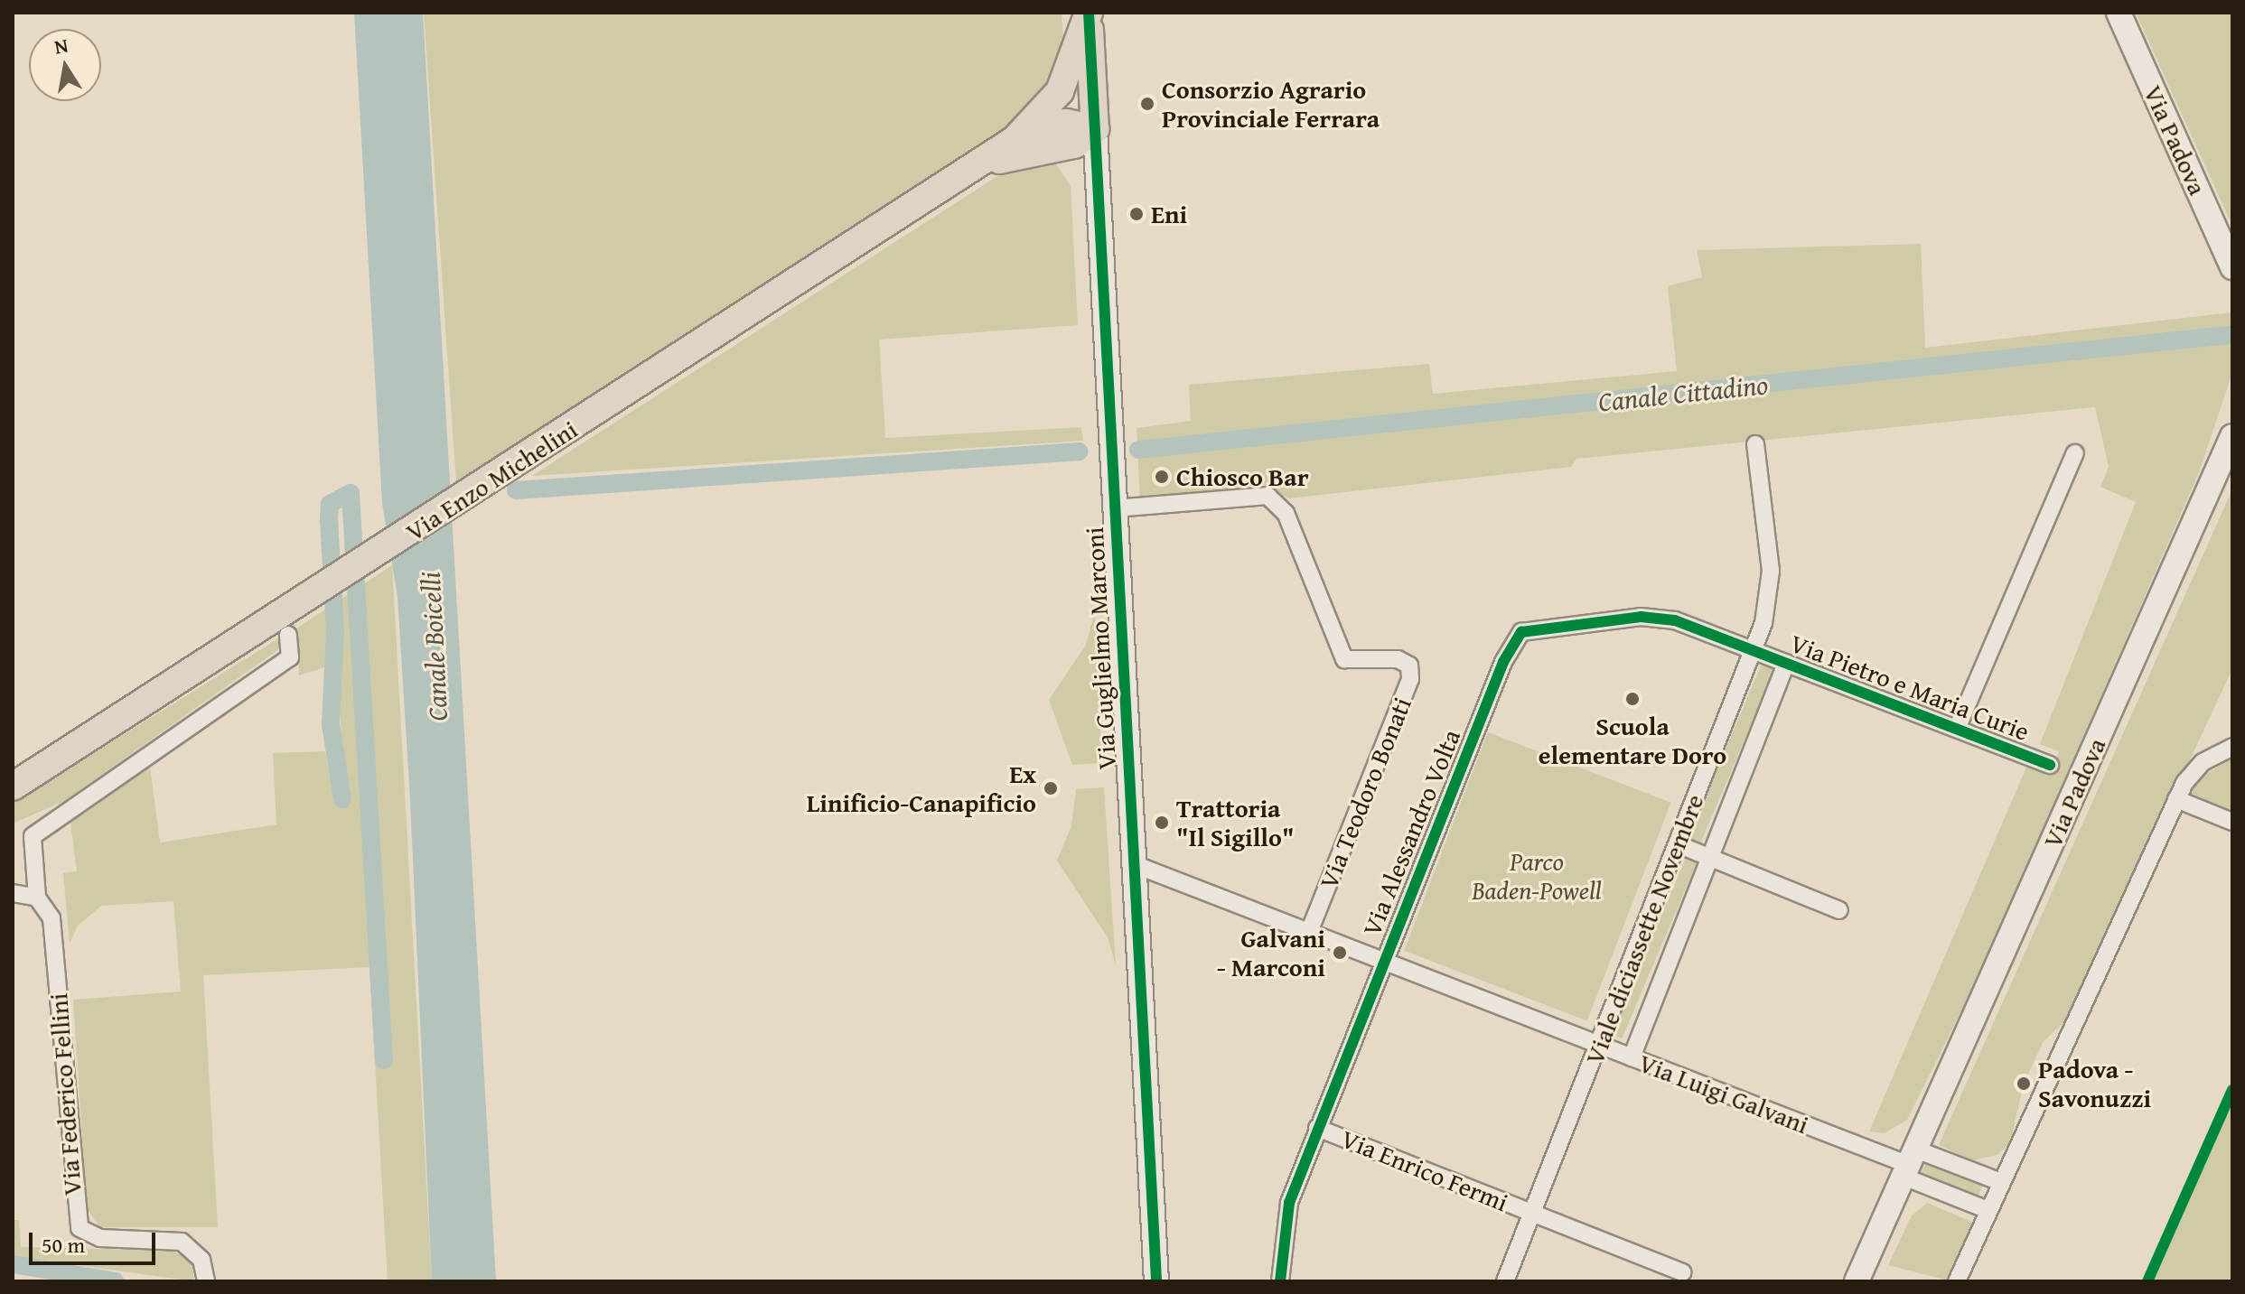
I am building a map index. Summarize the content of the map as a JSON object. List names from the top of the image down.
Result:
{
  "streets": {
    "main road": ["Via Padova", "Via Enzo Michelini", "Via Guglielmo Marconi"],
    "street": [
      "Via Pietro e Maria Curie",
      "Via Teodoro Bonati",
      "Via Alessandro Volta",
      "Viale diciassette Novembre",
      "Via Luigi Galvani",
      "Via Federico Fellini",
      "Via Enrico Fermi"
    ]
  },
  "crossings": [
    ["Via Padova", "Via Luigi Galvani"],
    ["Via Enzo Michelini", "Via Guglielmo Marconi"],
    ["Via Guglielmo Marconi", "Via Teodoro Bonati"],
    ["Via Guglielmo Marconi", "Via Luigi Galvani"],
    ["Via Pietro e Maria Curie", "Via Alessandro Volta"],
    ["Via Pietro e Maria Curie", "Viale diciassette Novembre"],
    ["Via Teodoro Bonati", "Via Luigi Galvani"],
    ["Via Alessandro Volta", "Viale diciassette Novembre"],
    ["Via Alessandro Volta", "Via Luigi Galvani"],
    ["Via Alessandro Volta", "Via Enrico Fermi"],
    ["Viale diciassette Novembre", "Via Luigi Galvani"],
    ["Viale diciassette Novembre", "Via Enrico Fermi"]
  ],
  "water": ["Canale Cittadino", "Canale Boicelli"],
  "parks": ["Parco Baden-Powell"],
  "places": [
    "Consorzio Agrario Provinciale Ferrara",
    "Eni",
    "Chiosco Bar",
    "Scuola elementare Doro",
    "Ex Linificio-Canapificio",
    "Trattoria \"Il Sigillo\"",
    "Galvani - Marconi",
    "Padova - Savonuzzi"
  ],
  "scale_bar": "50 m",
  "north": "top"
}
